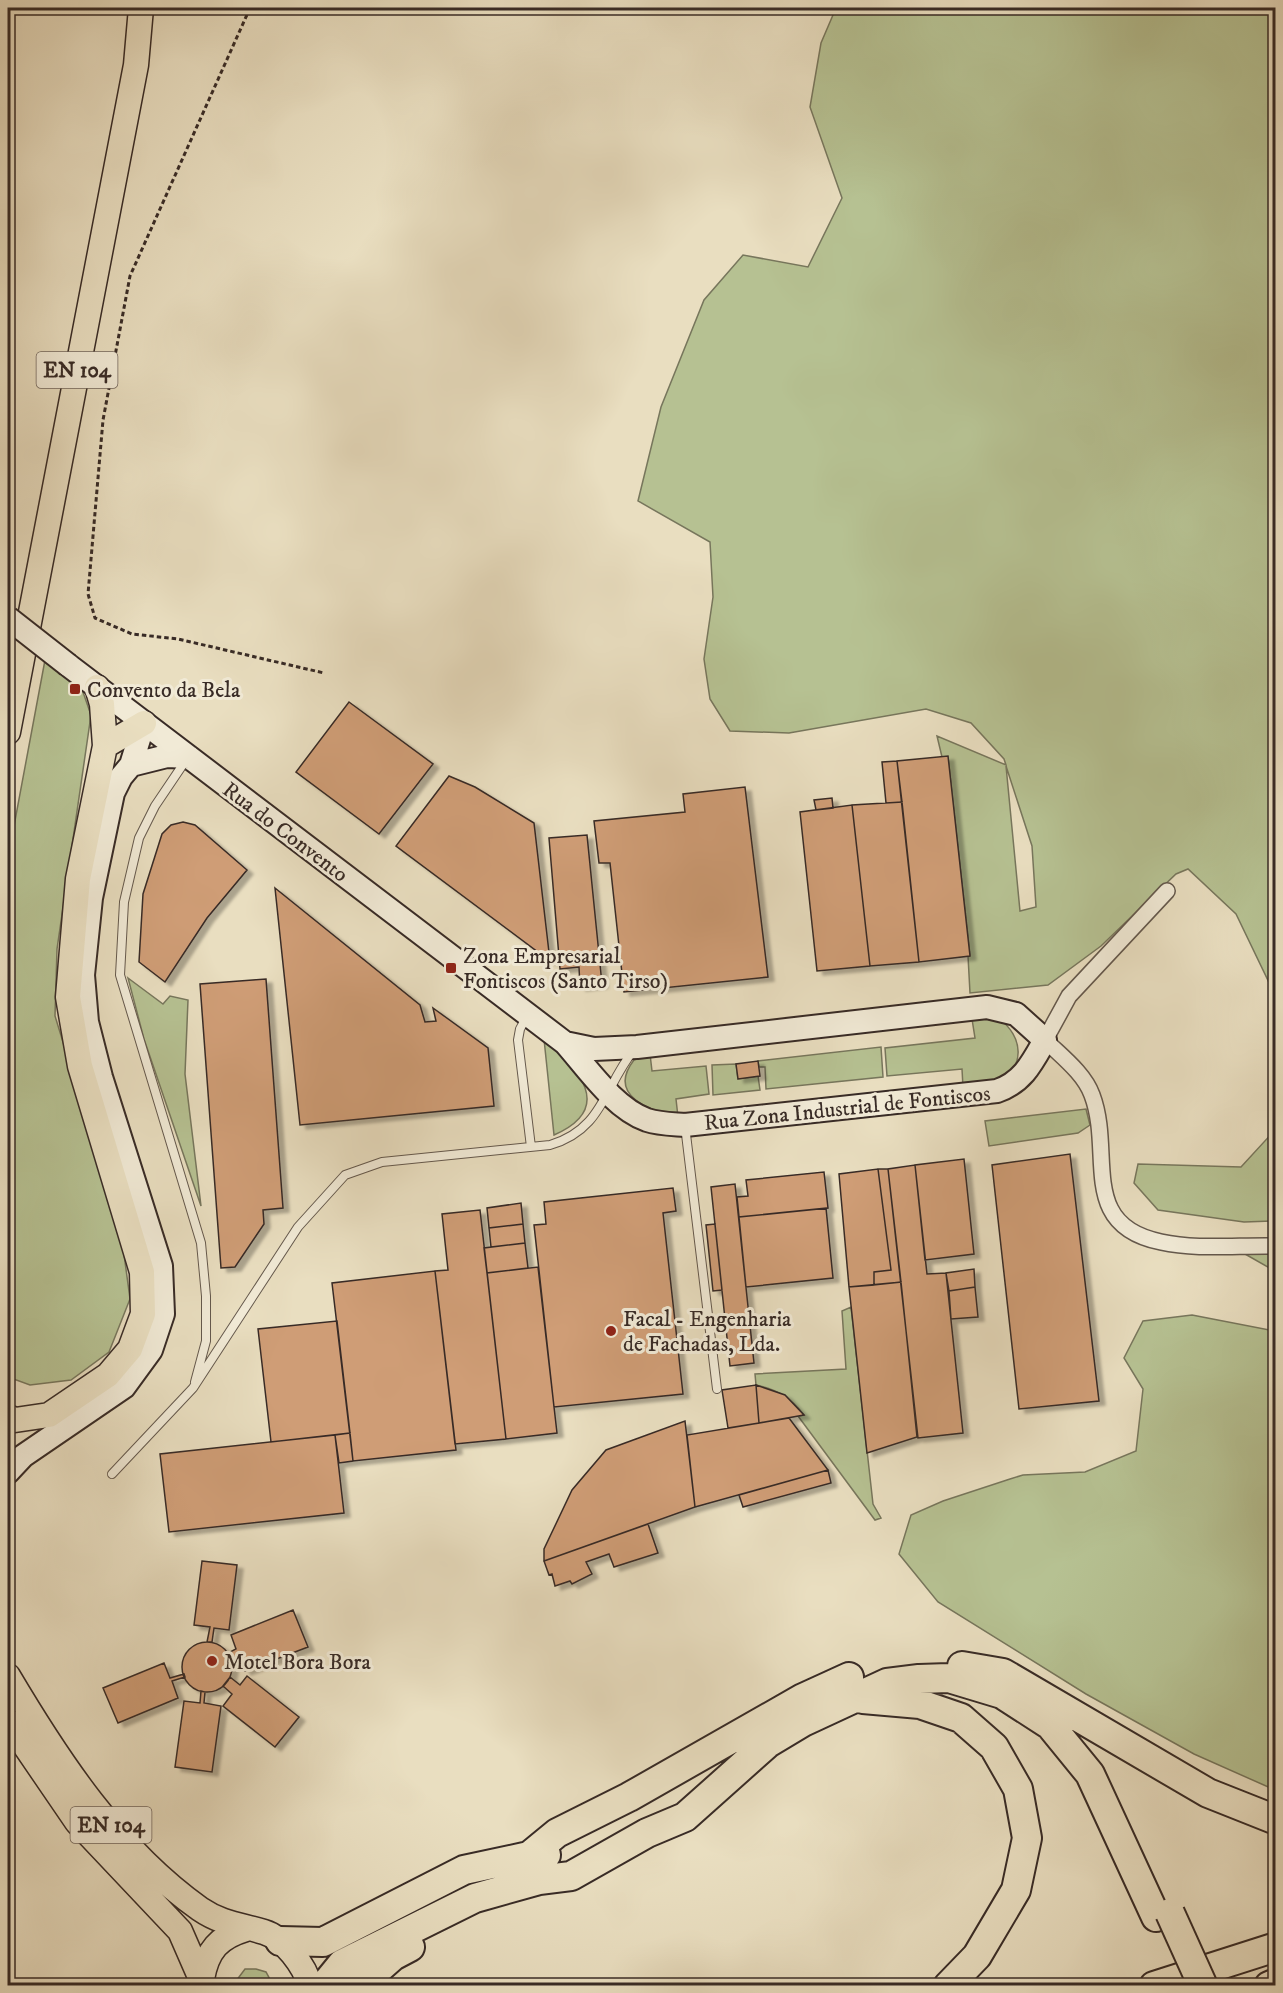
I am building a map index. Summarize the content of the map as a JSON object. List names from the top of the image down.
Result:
{
  "streets": {
    "main road": ["EN 104"],
    "street": ["Rua do Convento", "Rua Zona Industrial de Fontiscos"]
  },
  "crossings": [
    ["Rua do Convento", "Rua Zona Industrial de Fontiscos"]
  ],
  "places": {
    "transit": ["Convento da Bela", "Zona Empresarial Fontiscos (Santo Tirso)"],
    "other": ["Facal - Engenharia de Fachadas, Lda.", "Motel Bora Bora"]
  }
}
